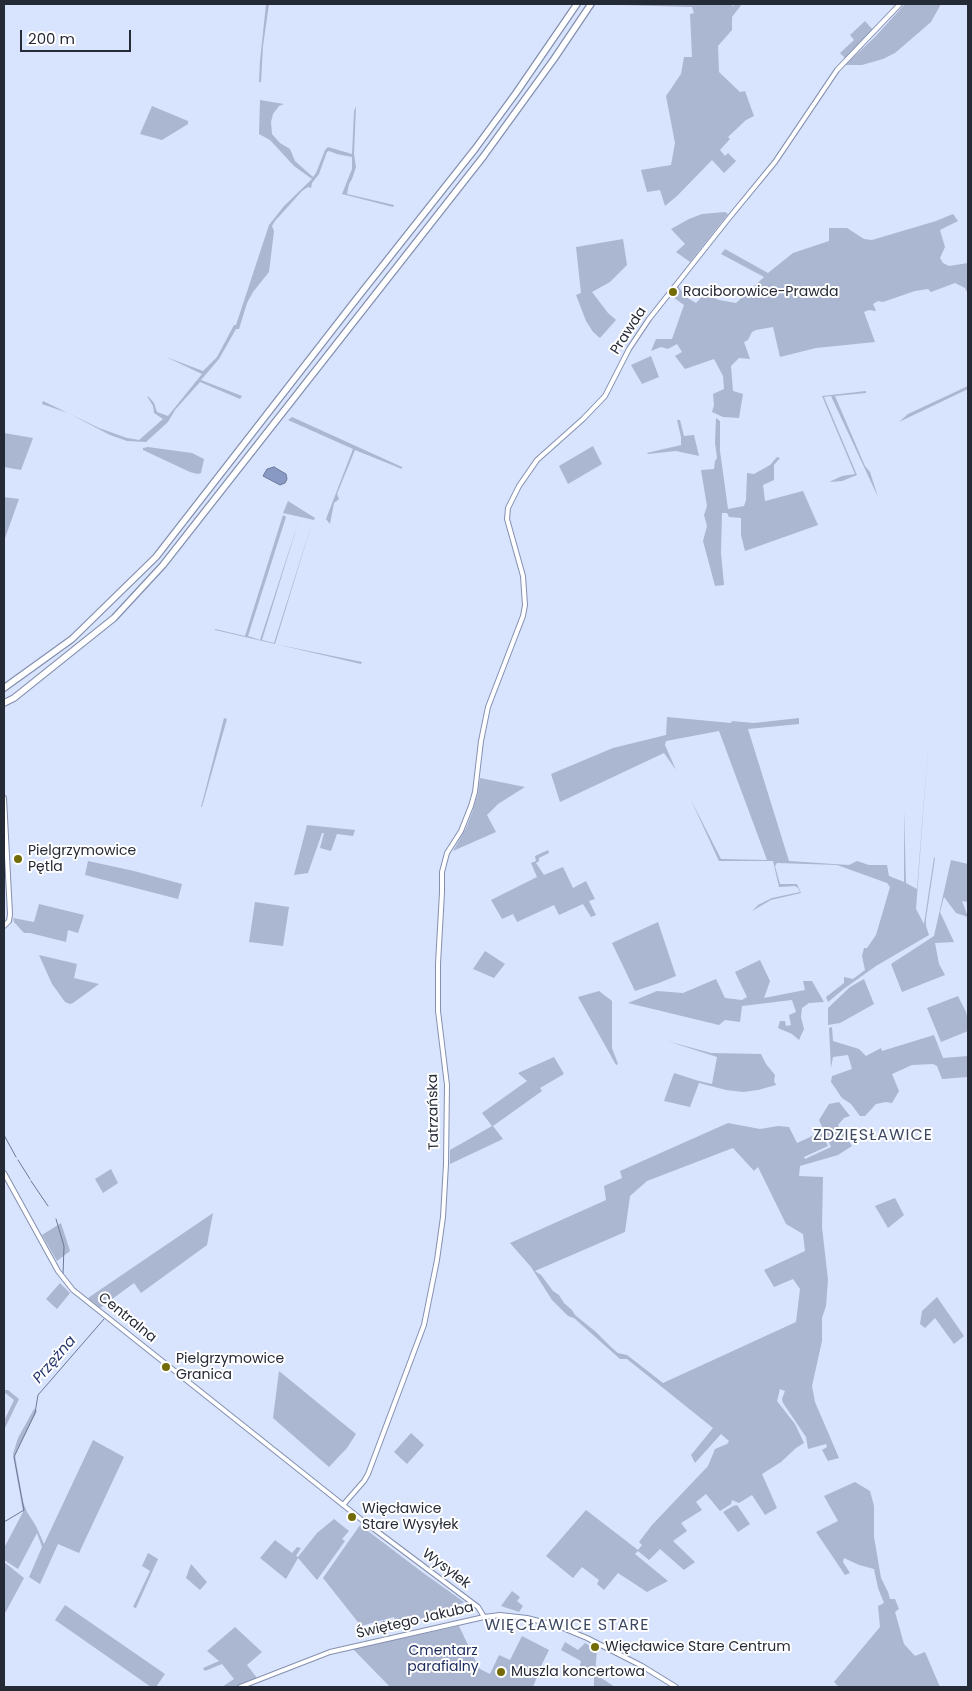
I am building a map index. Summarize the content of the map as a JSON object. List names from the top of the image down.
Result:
{
  "streets": {
    "street": [
      "Prawda",
      "Tatrzańska",
      "Centralna",
      "Wysyłek",
      "Świętego Jakuba"
    ]
  },
  "crossings": [
    ["Prawda", "Tatrzańska"],
    ["Tatrzańska", "Centralna"],
    ["Tatrzańska", "Wysyłek"],
    ["Centralna", "Wysyłek"],
    ["Wysyłek", "Świętego Jakuba"]
  ],
  "districts": ["ZDZIĘSŁAWICE", "WIĘCŁAWICE STARE"],
  "water": ["Przężna"],
  "parks": ["Cmentarz parafialny"],
  "places": [
    "Raciborowice-Prawda",
    "Pielgrzymowice Pętla",
    "Pielgrzymowice Granica",
    "Więcławice Stare Wysyłek",
    "Więcławice Stare Centrum",
    "Muszla koncertowa"
  ],
  "scale_bar": "200 m"
}
